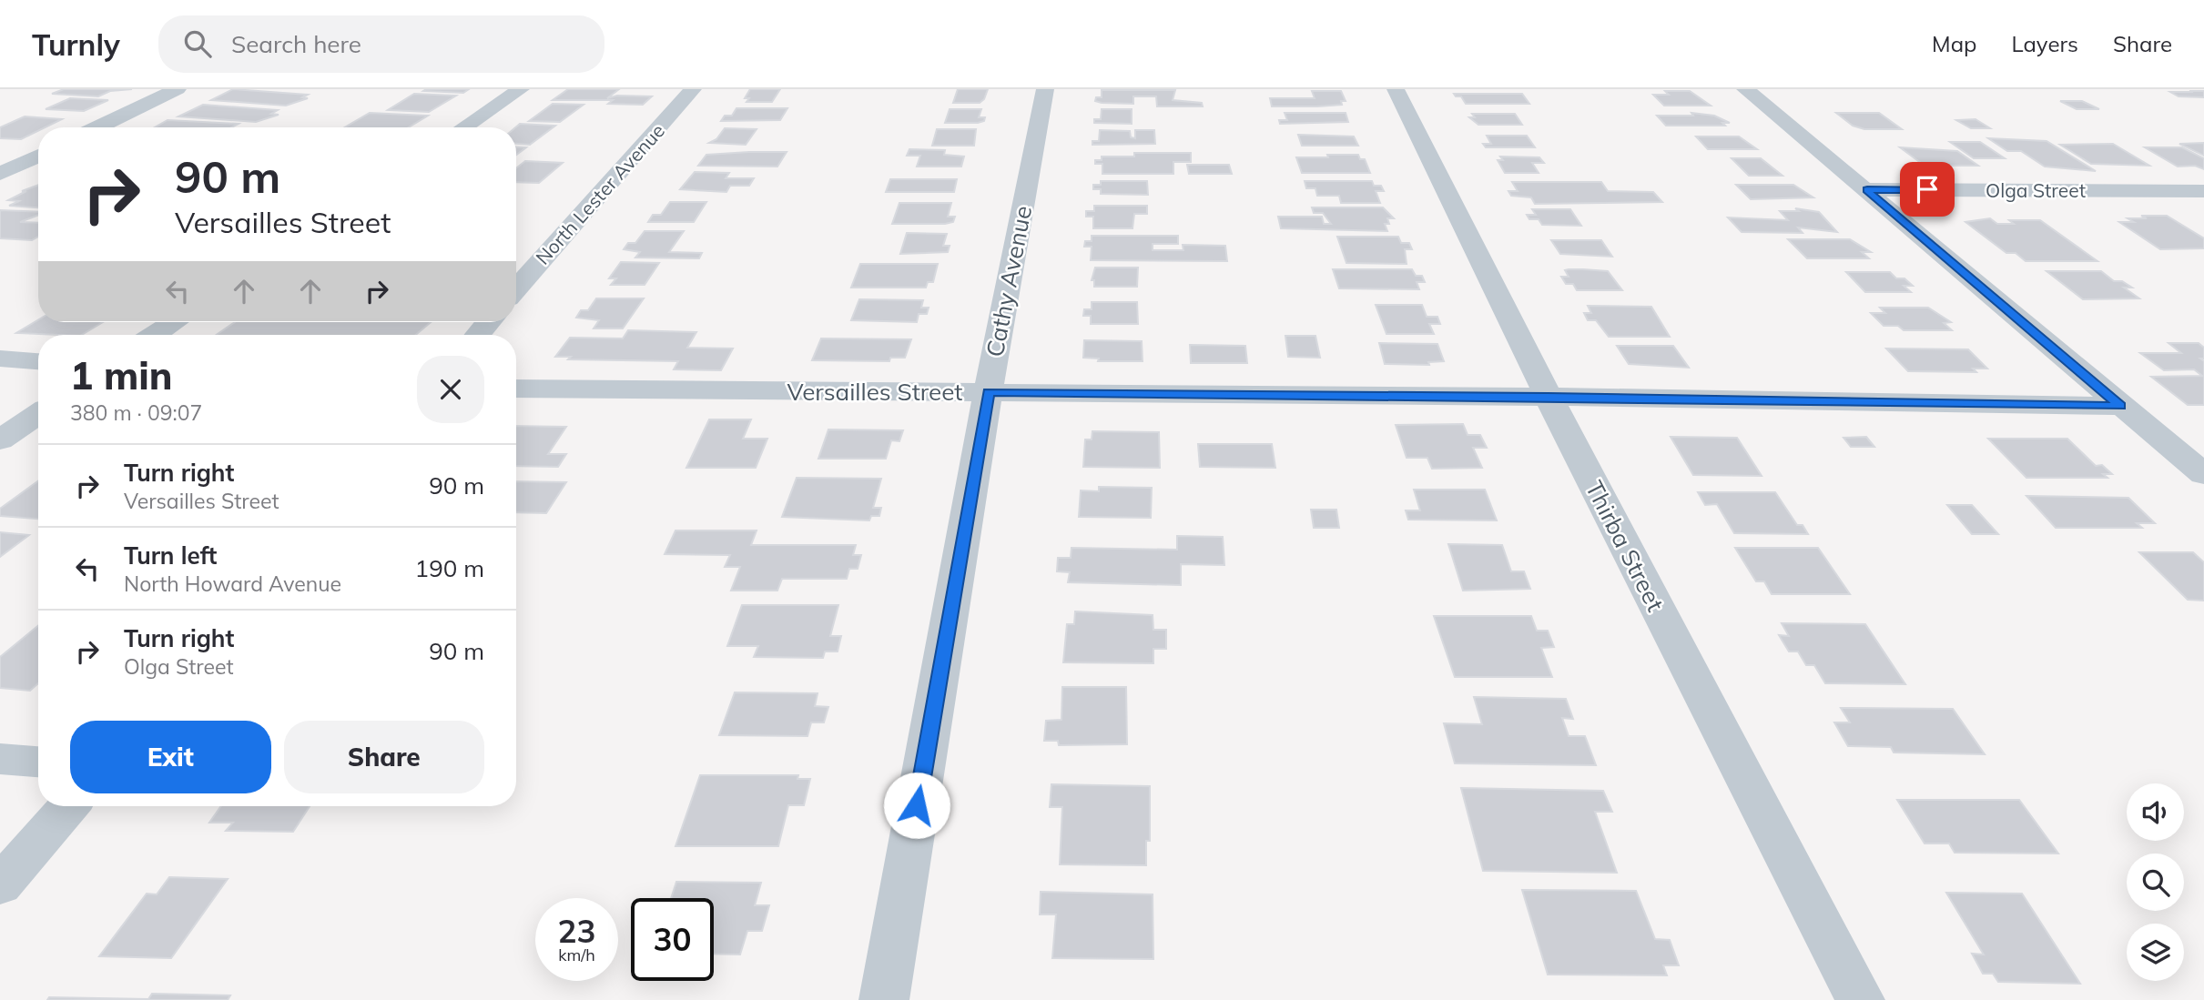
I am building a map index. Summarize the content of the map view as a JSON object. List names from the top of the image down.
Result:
{
  "streets": {
    "street": [
      "Olga Street",
      "North Lester Avenue",
      "Cathy Avenue",
      "Versailles Street",
      "Thirba Street"
    ]
  },
  "crossings": [
    ["Cathy Avenue", "Versailles Street"],
    ["Versailles Street", "Thirba Street"]
  ],
  "page": {
    "header": "Turnly",
    "search": "Search here",
    "nav": ["Map", "Layers", "Share"],
    "turn": ["90 m", "Versailles Street"],
    "heading": ["1 min", "380 m · 09:07"],
    "list": [
      {
        "name": "Turn right",
        "note": "Versailles Street",
        "value": "90 m"
      },
      {
        "name": "Turn left",
        "note": "North Howard Avenue",
        "value": "190 m"
      },
      {
        "name": "Turn right",
        "note": "Olga Street",
        "value": "90 m"
      }
    ],
    "buttons": ["Exit", "Share"],
    "speed": "23 km/h",
    "limit": "30"
  }
}
